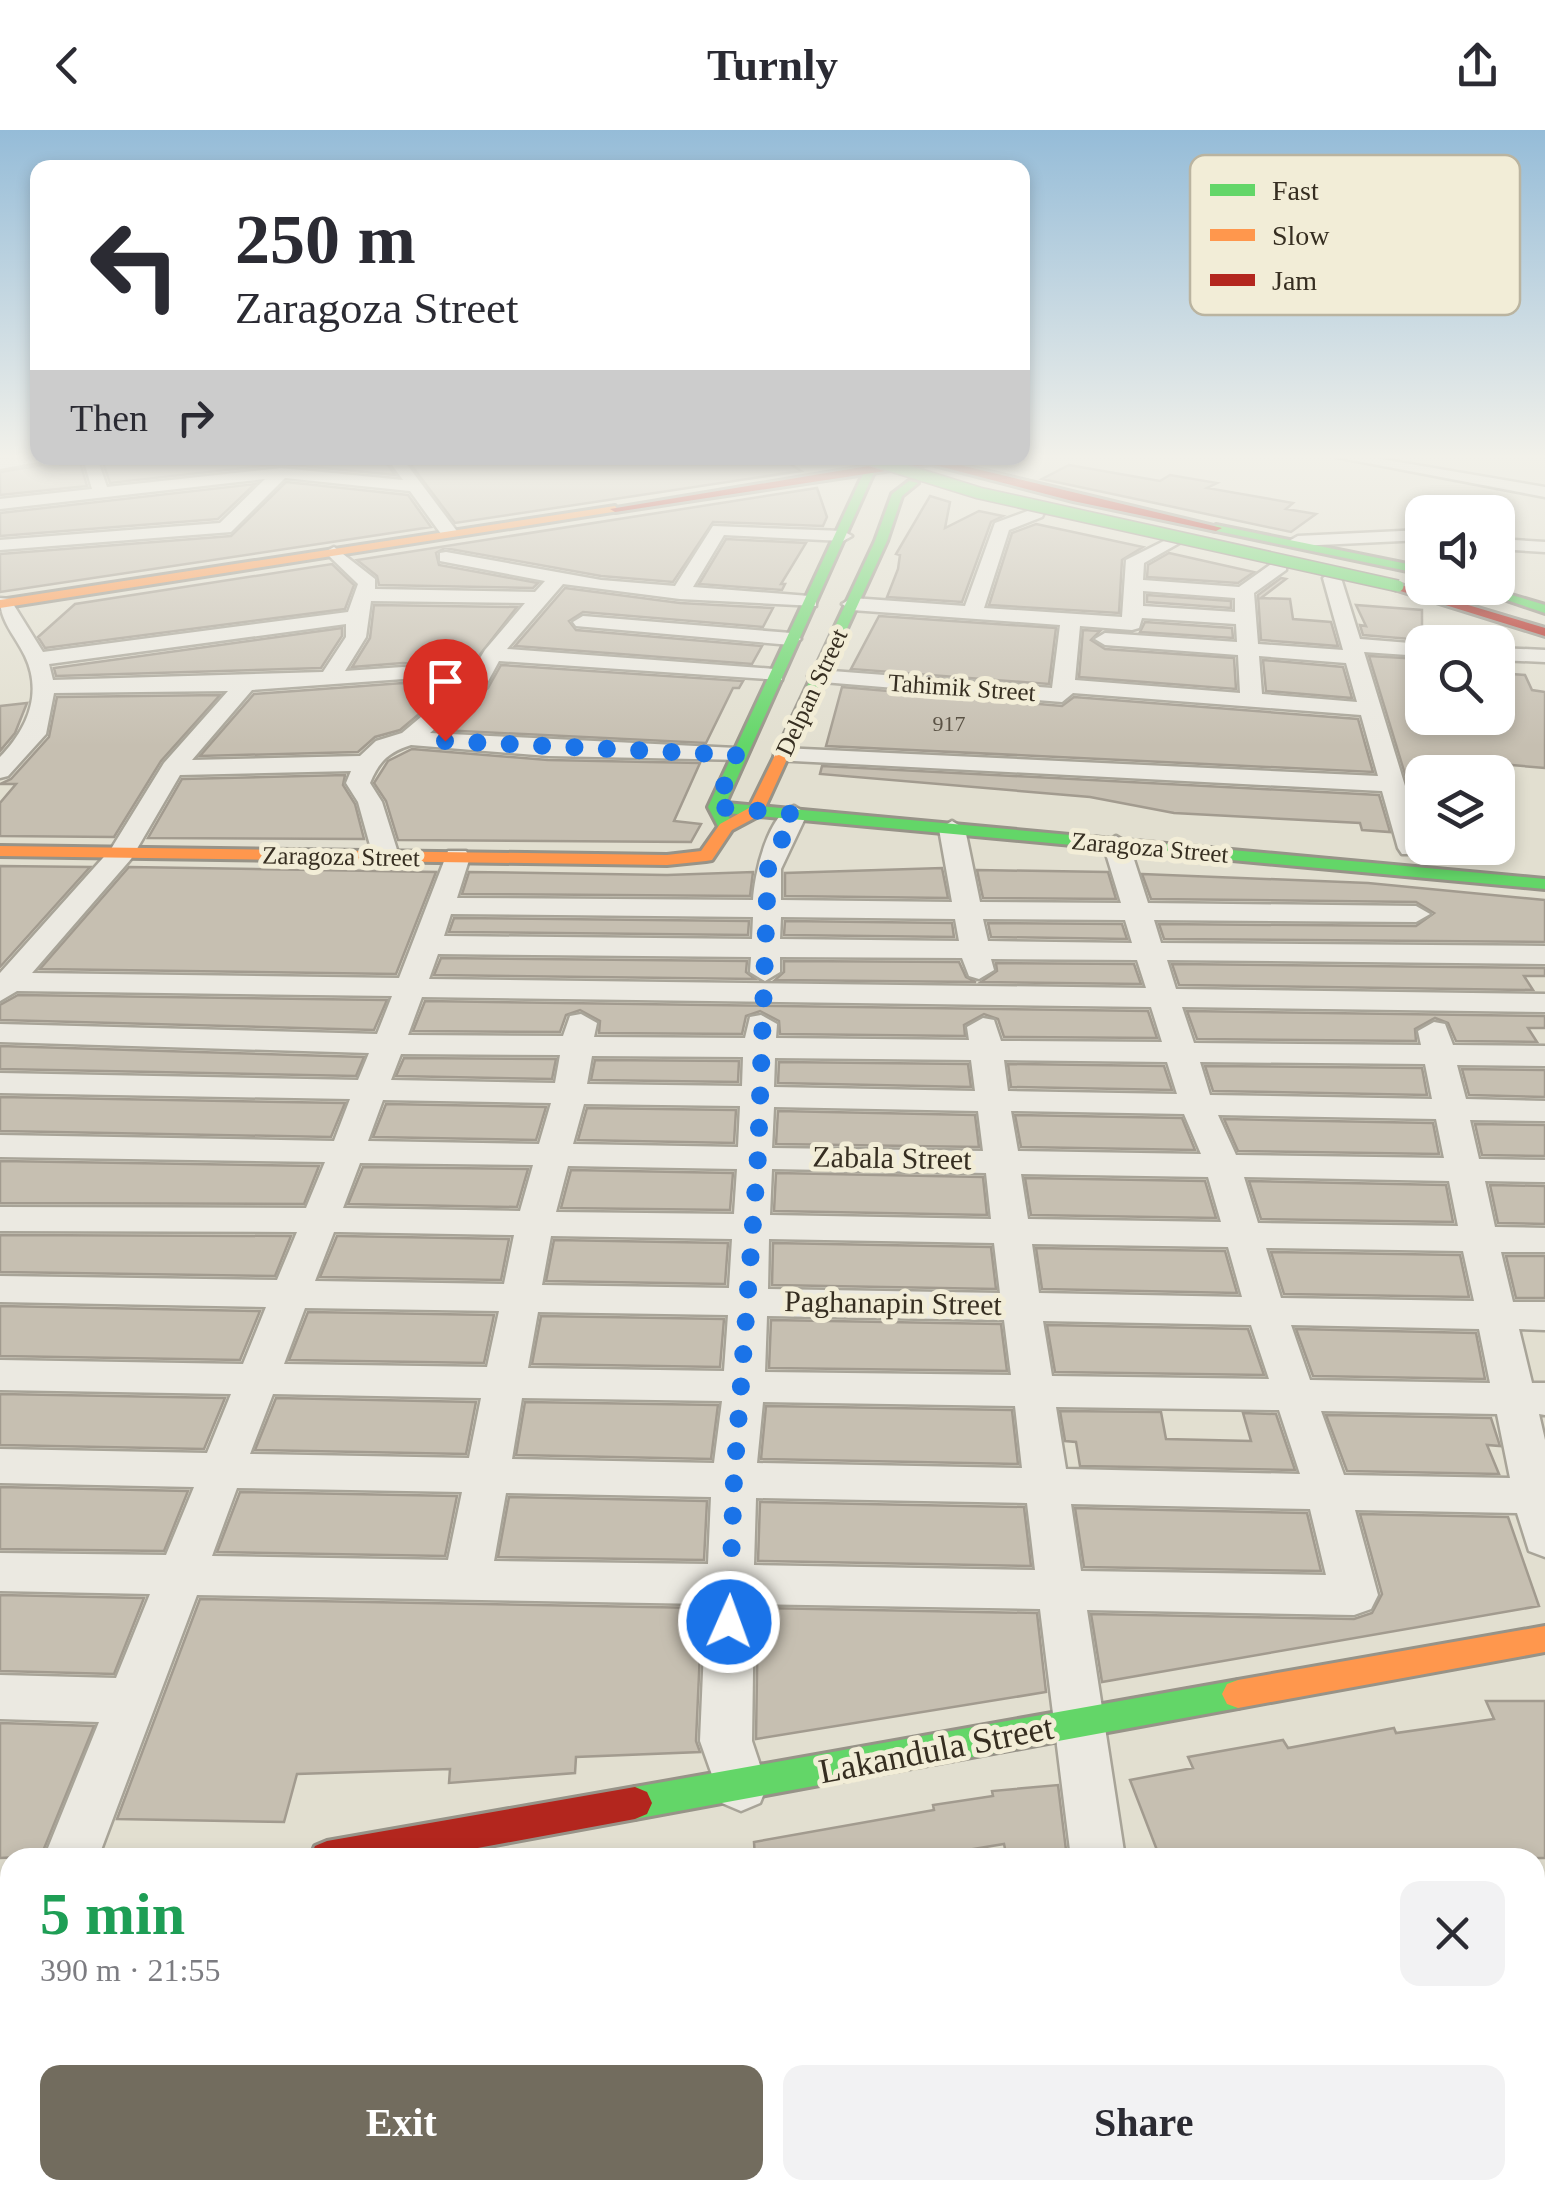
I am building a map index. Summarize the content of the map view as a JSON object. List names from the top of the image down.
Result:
{
  "streets": {
    "main road": ["Delpan Street", "Zaragoza Street", "Lakandula Street"],
    "street": ["Tahimik Street", "Zabala Street", "Paghanapin Street"]
  },
  "crossings": [
    ["Tahimik Street", "Delpan Street"],
    ["Delpan Street", "Zaragoza Street"]
  ],
  "house_numbers": ["917"],
  "legend": ["Fast", "Slow", "Jam"],
  "page": {
    "header": "Turnly",
    "turn": ["250 m", "Zaragoza Street"],
    "then": "Then",
    "heading": ["5 min", "390 m · 21:55"],
    "buttons": ["Exit", "Share"]
  }
}
